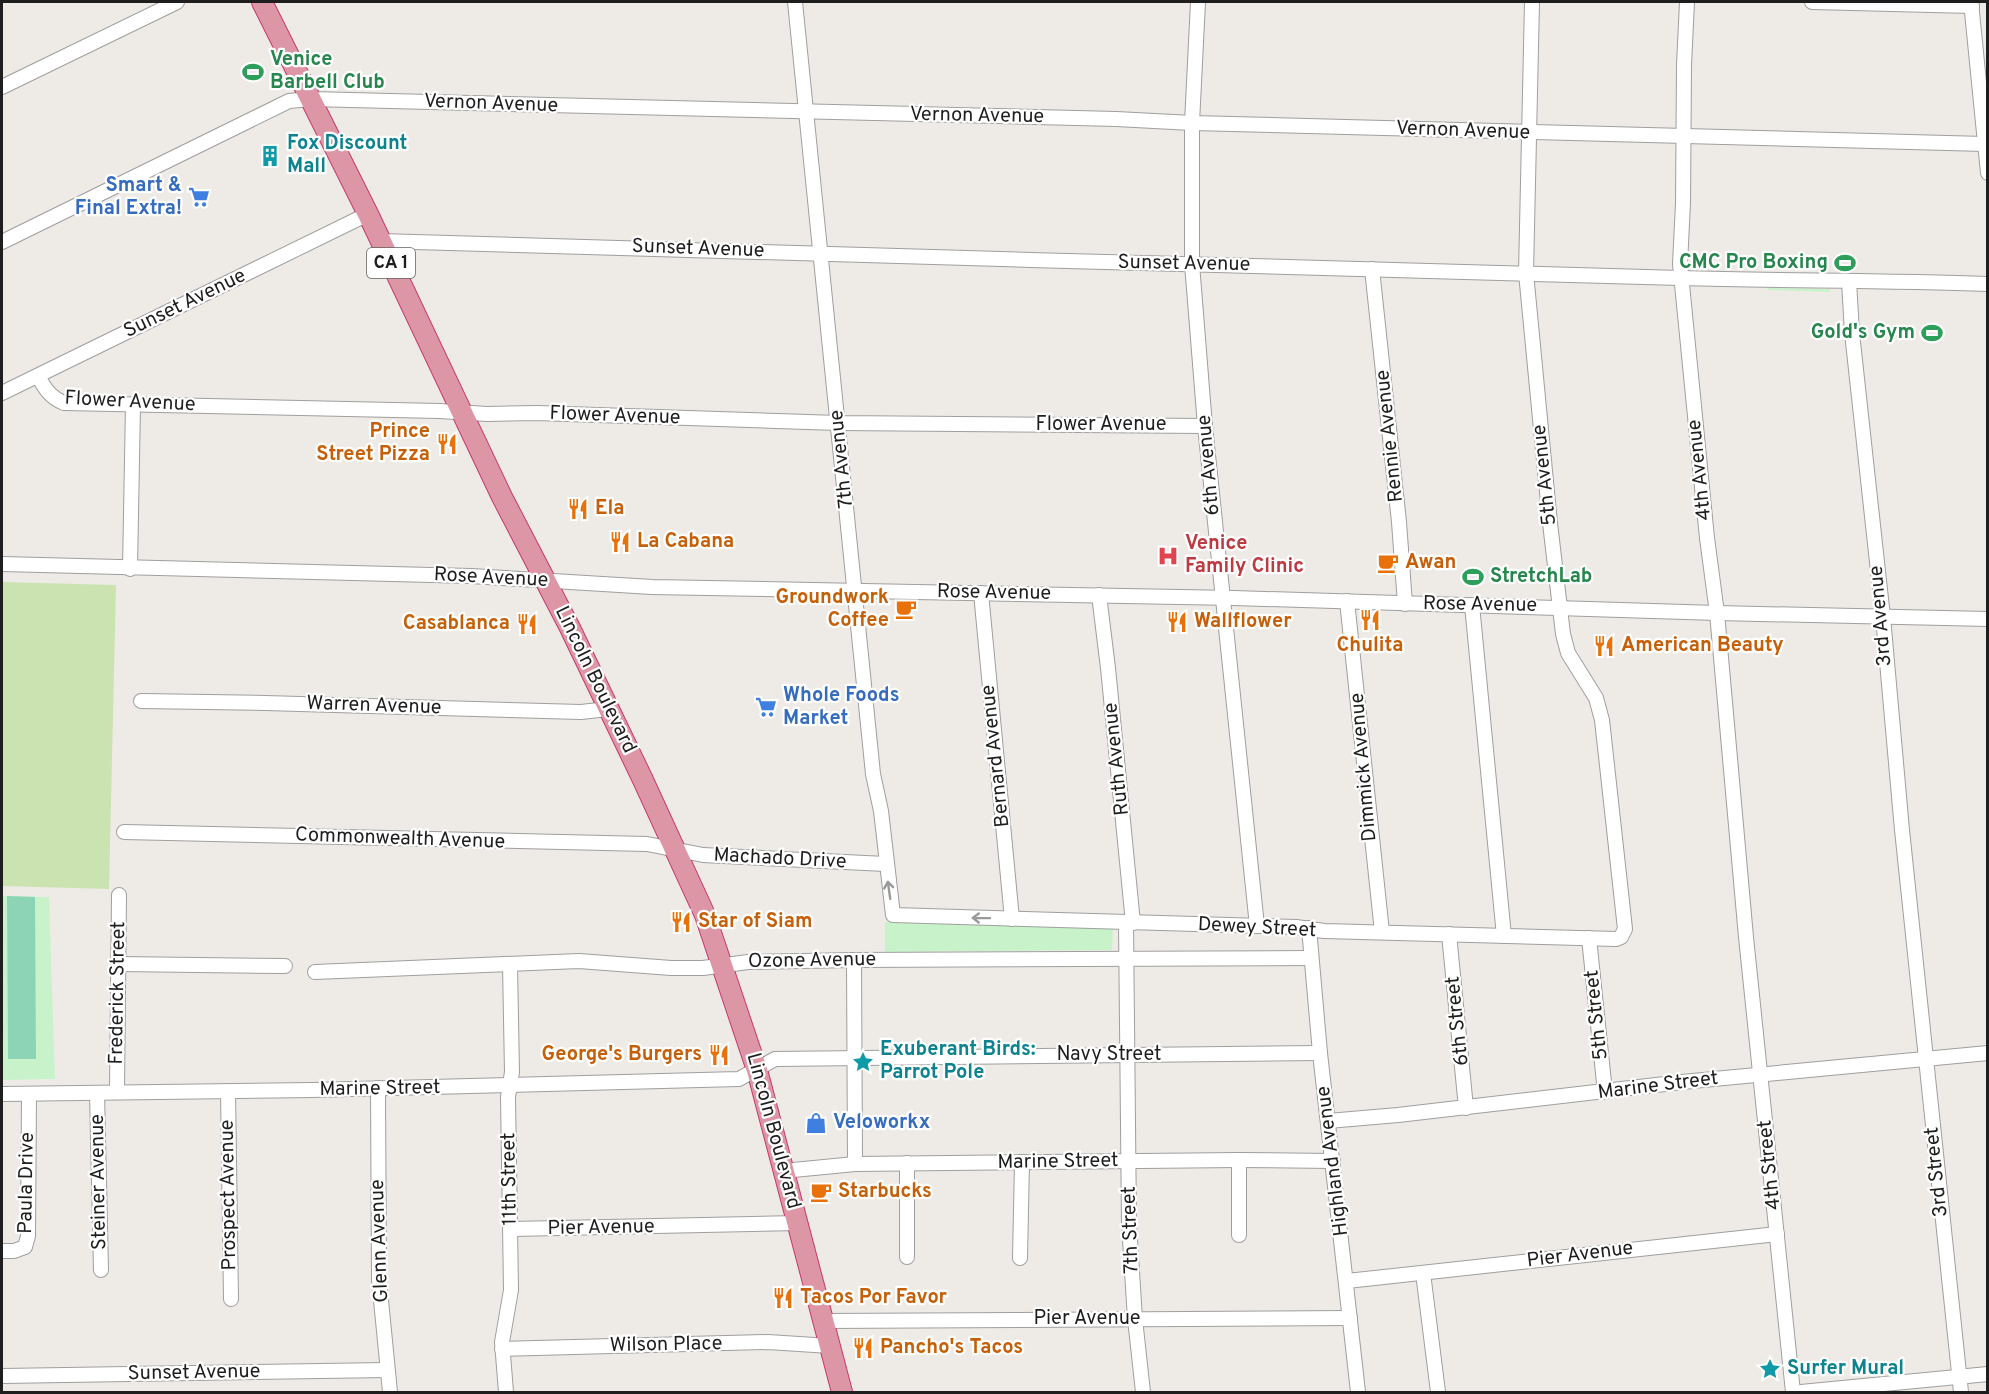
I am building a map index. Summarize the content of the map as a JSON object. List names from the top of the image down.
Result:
{
  "streets": {
    "highway": ["CA 1", "Lincoln Boulevard"],
    "street": [
      "Vernon Avenue",
      "Sunset Avenue",
      "Flower Avenue",
      "Rennie Avenue",
      "7th Avenue",
      "6th Avenue",
      "4th Avenue",
      "5th Avenue",
      "Rose Avenue",
      "3rd Avenue",
      "Warren Avenue",
      "Bernard Avenue",
      "Ruth Avenue",
      "Dimmick Avenue",
      "Commonwealth Avenue",
      "Machado Drive",
      "Dewey Street",
      "Ozone Avenue",
      "Frederick Street",
      "5th Street",
      "6th Street",
      "Navy Street",
      "Marine Street",
      "Highland Avenue",
      "4th Street",
      "3rd Street",
      "11th Street",
      "Steiner Avenue",
      "Paula Drive",
      "Prospect Avenue",
      "Pier Avenue",
      "7th Street",
      "Glenn Avenue",
      "Wilson Place"
    ]
  },
  "crossings": [
    ["Vernon Avenue", "7th Avenue"],
    ["Vernon Avenue", "6th Avenue"],
    ["Vernon Avenue", "4th Avenue"],
    ["Vernon Avenue", "5th Avenue"],
    ["Vernon Avenue", "Lincoln Boulevard"],
    ["Sunset Avenue", "Flower Avenue"],
    ["Sunset Avenue", "Rennie Avenue"],
    ["Sunset Avenue", "7th Avenue"],
    ["Sunset Avenue", "6th Avenue"],
    ["Sunset Avenue", "4th Avenue"],
    ["Sunset Avenue", "5th Avenue"],
    ["Sunset Avenue", "3rd Avenue"],
    ["Sunset Avenue", "Lincoln Boulevard"],
    ["Sunset Avenue", "Glenn Avenue"],
    ["Flower Avenue", "7th Avenue"],
    ["Flower Avenue", "6th Avenue"],
    ["Flower Avenue", "Lincoln Boulevard"],
    ["Rennie Avenue", "Rose Avenue"],
    ["7th Avenue", "Rose Avenue"],
    ["7th Avenue", "Machado Drive"],
    ["7th Avenue", "Dewey Street"],
    ["6th Avenue", "Rose Avenue"],
    ["6th Avenue", "Dewey Street"],
    ["4th Avenue", "Rose Avenue"],
    ["4th Avenue", "4th Street"],
    ["5th Avenue", "Rose Avenue"],
    ["5th Avenue", "Dewey Street"],
    ["Rose Avenue", "3rd Avenue"],
    ["Rose Avenue", "Lincoln Boulevard"],
    ["Rose Avenue", "Bernard Avenue"],
    ["Rose Avenue", "Ruth Avenue"],
    ["Rose Avenue", "Dimmick Avenue"],
    ["3rd Avenue", "3rd Street"],
    ["Lincoln Boulevard", "Warren Avenue"],
    ["Lincoln Boulevard", "Commonwealth Avenue"],
    ["Lincoln Boulevard", "Machado Drive"],
    ["Lincoln Boulevard", "Ozone Avenue"],
    ["Lincoln Boulevard", "Navy Street"],
    ["Lincoln Boulevard", "Marine Street"],
    ["Lincoln Boulevard", "Pier Avenue"],
    ["Lincoln Boulevard", "Wilson Place"],
    ["Bernard Avenue", "Dewey Street"],
    ["Ruth Avenue", "Dewey Street"],
    ["Ruth Avenue", "7th Street"],
    ["Dimmick Avenue", "Dewey Street"],
    ["Commonwealth Avenue", "Machado Drive"],
    ["Dewey Street", "5th Street"],
    ["Dewey Street", "6th Street"],
    ["Dewey Street", "Highland Avenue"],
    ["Dewey Street", "7th Street"],
    ["Ozone Avenue", "Highland Avenue"],
    ["Ozone Avenue", "11th Street"],
    ["Ozone Avenue", "7th Street"],
    ["Frederick Street", "Marine Street"],
    ["5th Street", "Marine Street"],
    ["6th Street", "Marine Street"],
    ["Navy Street", "Marine Street"],
    ["Navy Street", "Highland Avenue"],
    ["Navy Street", "7th Street"],
    ["Marine Street", "Highland Avenue"],
    ["Marine Street", "4th Street"],
    ["Marine Street", "3rd Street"],
    ["Marine Street", "11th Street"],
    ["Marine Street", "Steiner Avenue"],
    ["Marine Street", "Paula Drive"],
    ["Marine Street", "Prospect Avenue"],
    ["Marine Street", "7th Street"],
    ["Marine Street", "Glenn Avenue"],
    ["Highland Avenue", "Pier Avenue"],
    ["4th Street", "Pier Avenue"],
    ["11th Street", "Pier Avenue"],
    ["11th Street", "Wilson Place"],
    ["Pier Avenue", "7th Street"]
  ],
  "places": {
    "sports": [
      "Venice Barbell Club",
      "CMC Pro Boxing",
      "Gold's Gym",
      "StretchLab"
    ],
    "building": ["Fox Discount Mall"],
    "supermarket": ["Smart & Final Extra!", "Whole Foods Market"],
    "restaurant": [
      "Prince Street Pizza",
      "Ela",
      "La Cabana",
      "Chulita",
      "Wallflower",
      "Casablanca",
      "American Beauty",
      "Star of Siam",
      "George's Burgers",
      "Tacos Por Favor",
      "Pancho's Tacos"
    ],
    "hospital": ["Venice Family Clinic"],
    "cafe": ["Awan", "Groundwork Coffee", "Starbucks"],
    "place": ["Exuberant Birds: Parrot Pole", "Surfer Mural"],
    "shop": ["Veloworkx"]
  }
}
